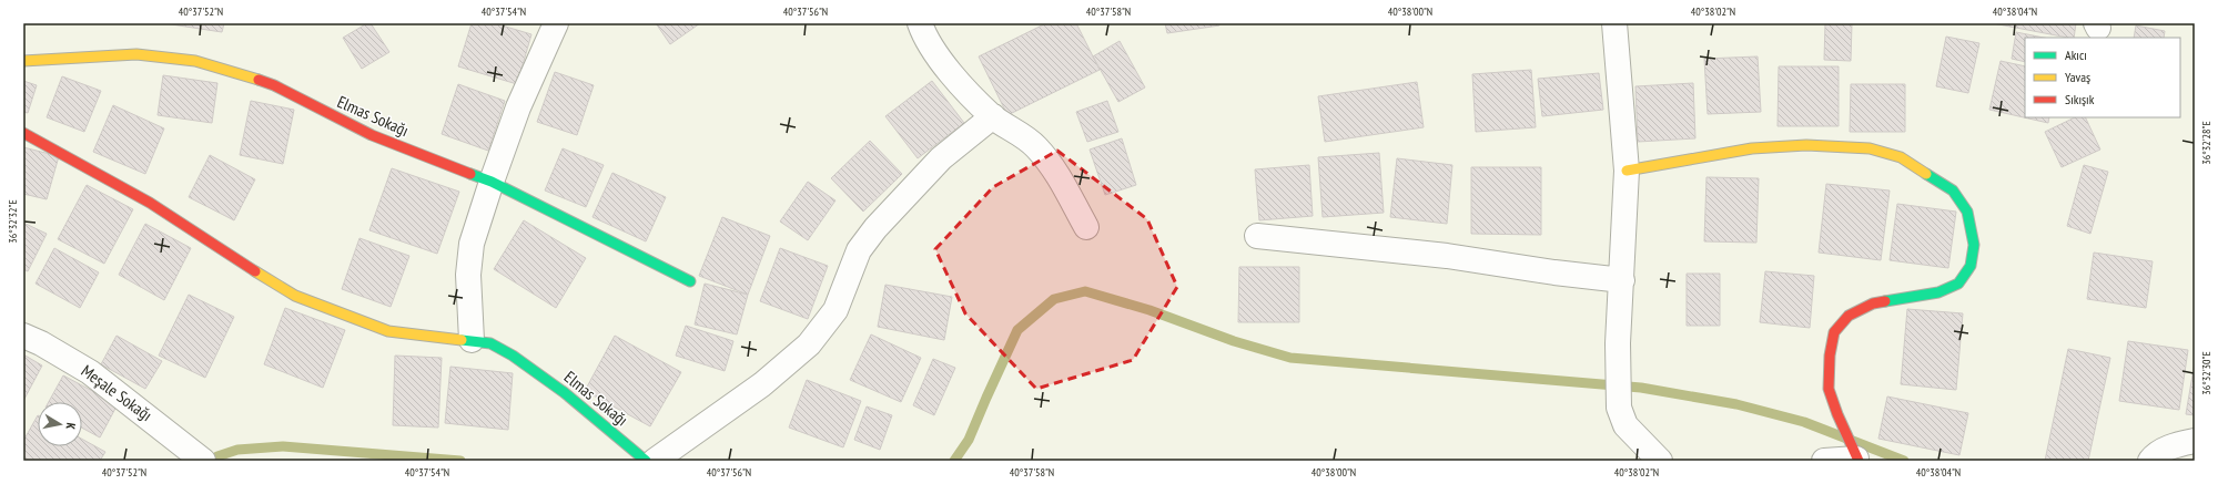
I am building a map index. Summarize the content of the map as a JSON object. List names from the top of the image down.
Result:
{
  "streets": {
    "street": ["Elmas Sokağı", "Meşale Sokağı"]
  },
  "legend": ["Akıcı", "Yavaş", "Sıkışık"],
  "north": "right",
  "coordinates": [
    "40°37'52\"N",
    "40°37'54\"N",
    "40°37'56\"N",
    "40°37'58\"N",
    "40°38'00\"N",
    "40°38'02\"N",
    "40°38'04\"N",
    "36°32'28\"E",
    "36°32'32\"E",
    "36°32'30\"E"
  ]
}
